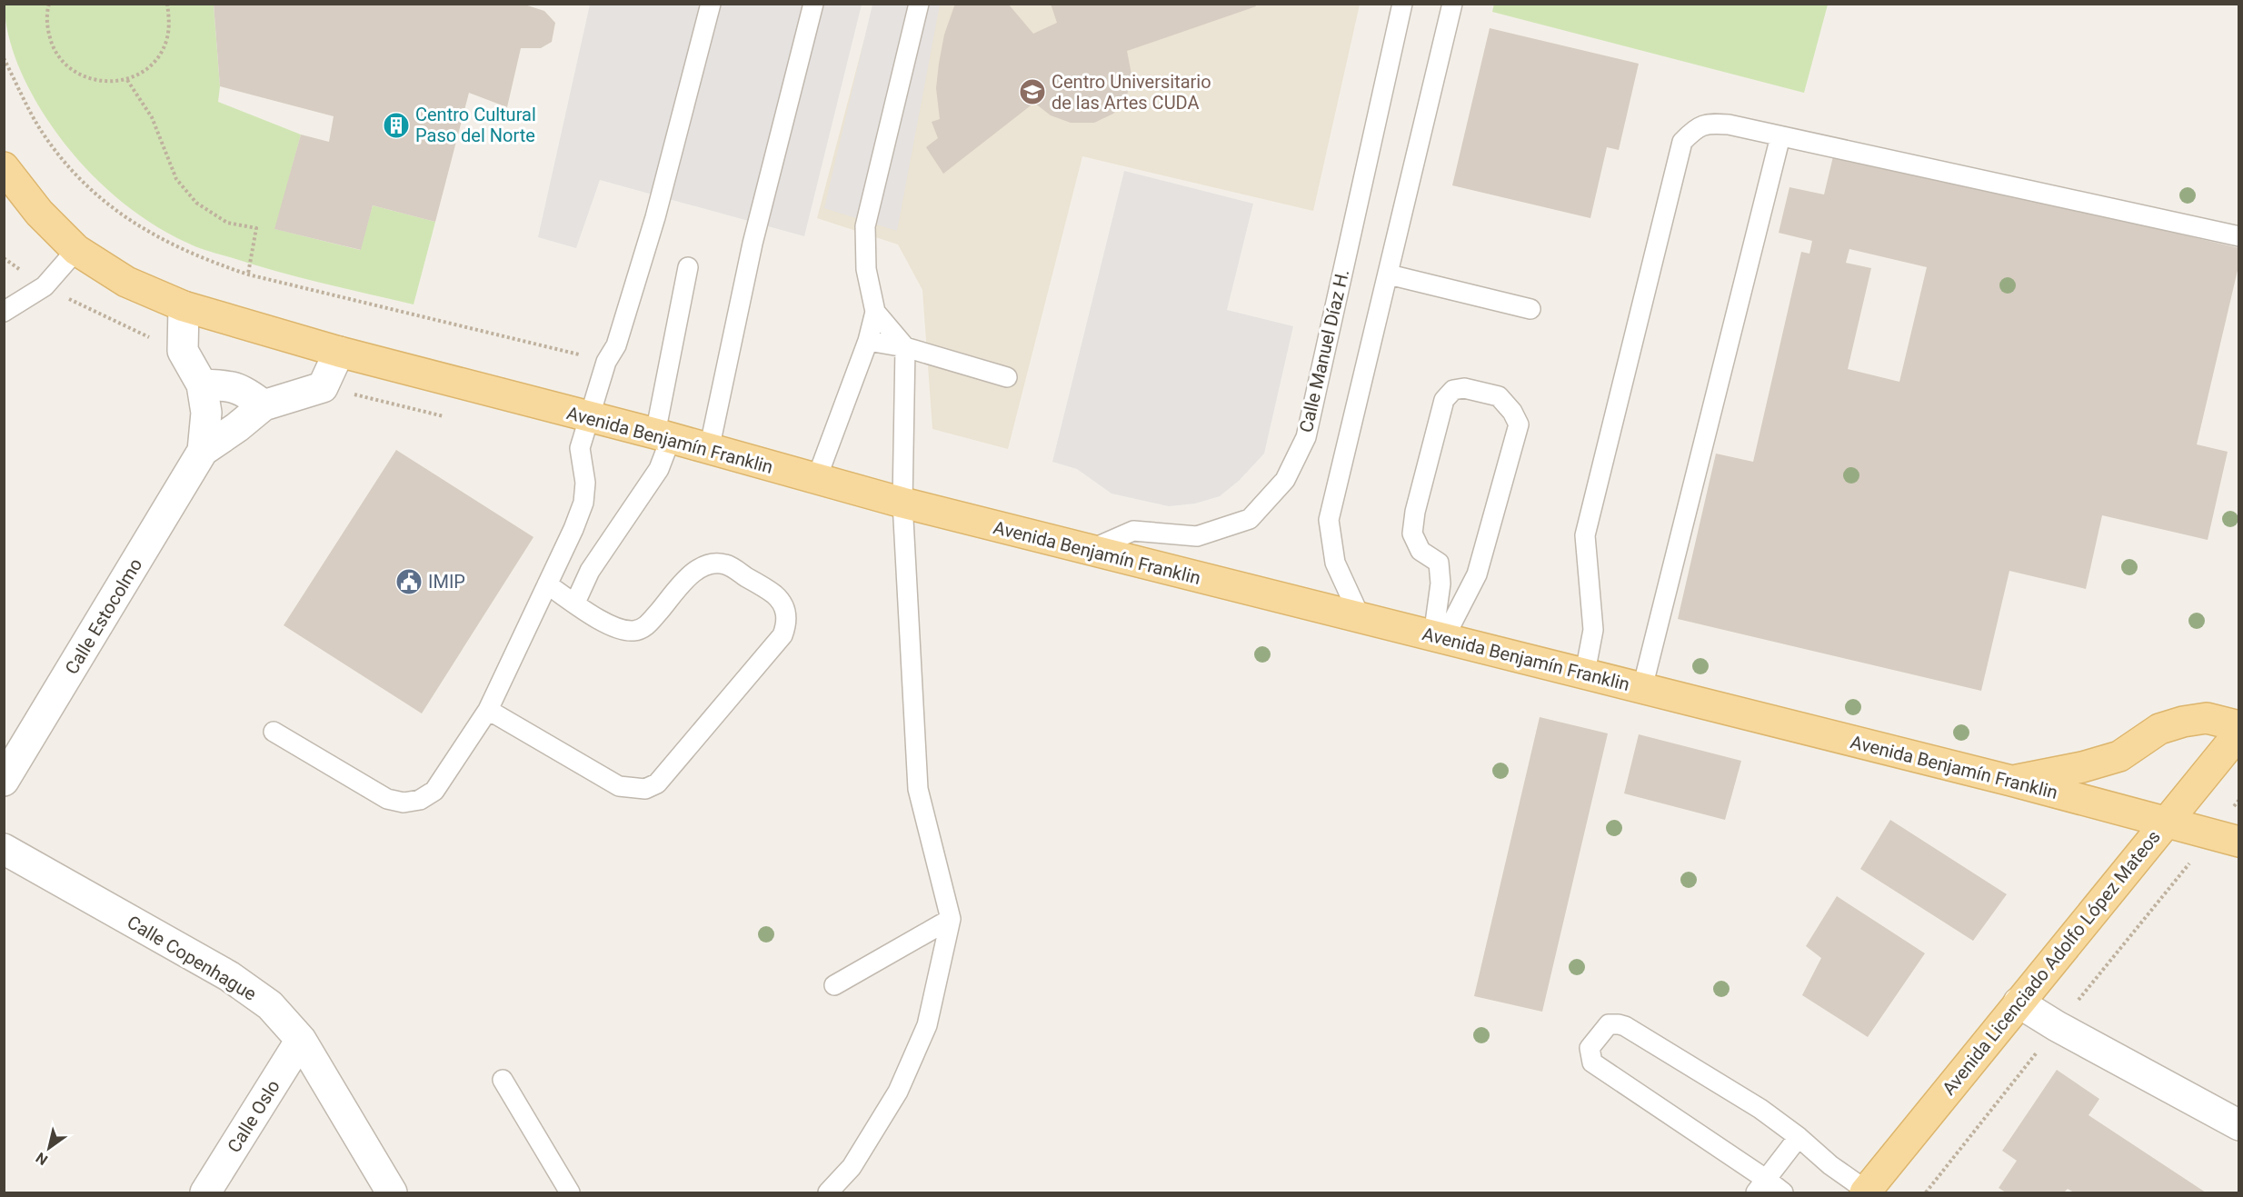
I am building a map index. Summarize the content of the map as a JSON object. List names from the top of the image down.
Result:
{
  "streets": {
    "main road": ["Avenida Benjamín Franklin", "Avenida Licenciado Adolfo López Mateos"],
    "street": ["Calle Estocolmo", "Calle Copenhague", "Calle Oslo"],
    "lane": ["Calle Manuel Díaz H."]
  },
  "crossings": [
    ["Calle Manuel Díaz H.", "Avenida Benjamín Franklin"],
    ["Avenida Benjamín Franklin", "Calle Estocolmo"],
    ["Avenida Benjamín Franklin", "Avenida Licenciado Adolfo López Mateos"],
    ["Calle Copenhague", "Calle Oslo"]
  ],
  "places": {
    "school or university": ["Centro Universitario de las Artes CUDA"],
    "building": ["Centro Cultural Paso del Norte"],
    "public building": ["IMIP"]
  },
  "north": "bottom left"
}
